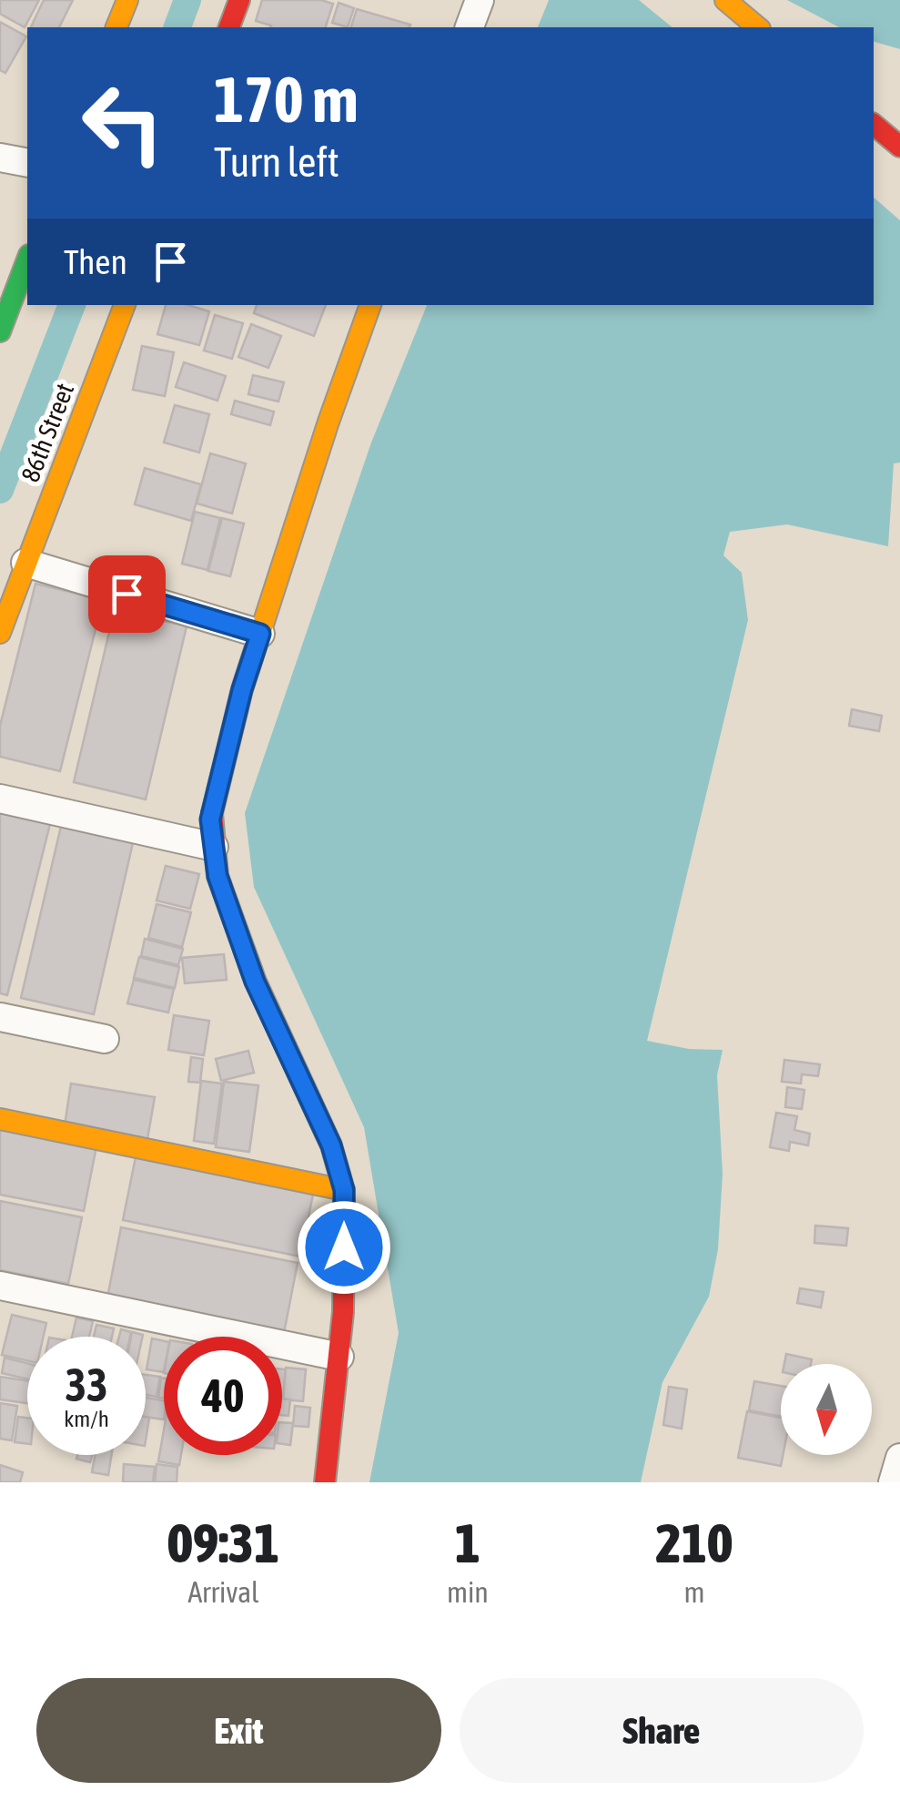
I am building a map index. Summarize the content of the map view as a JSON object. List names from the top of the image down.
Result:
{
  "streets": {
    "street": ["86th Street"]
  },
  "north": "bottom",
  "page": {
    "turn": ["170 m", "Turn left"],
    "then": "Then",
    "speed": "33 km/h",
    "limit": "40",
    "eta": [
      "09:31",
      "Arrival",
      "1",
      "min",
      "210",
      "m"
    ],
    "buttons": ["Exit", "Share"]
  }
}
